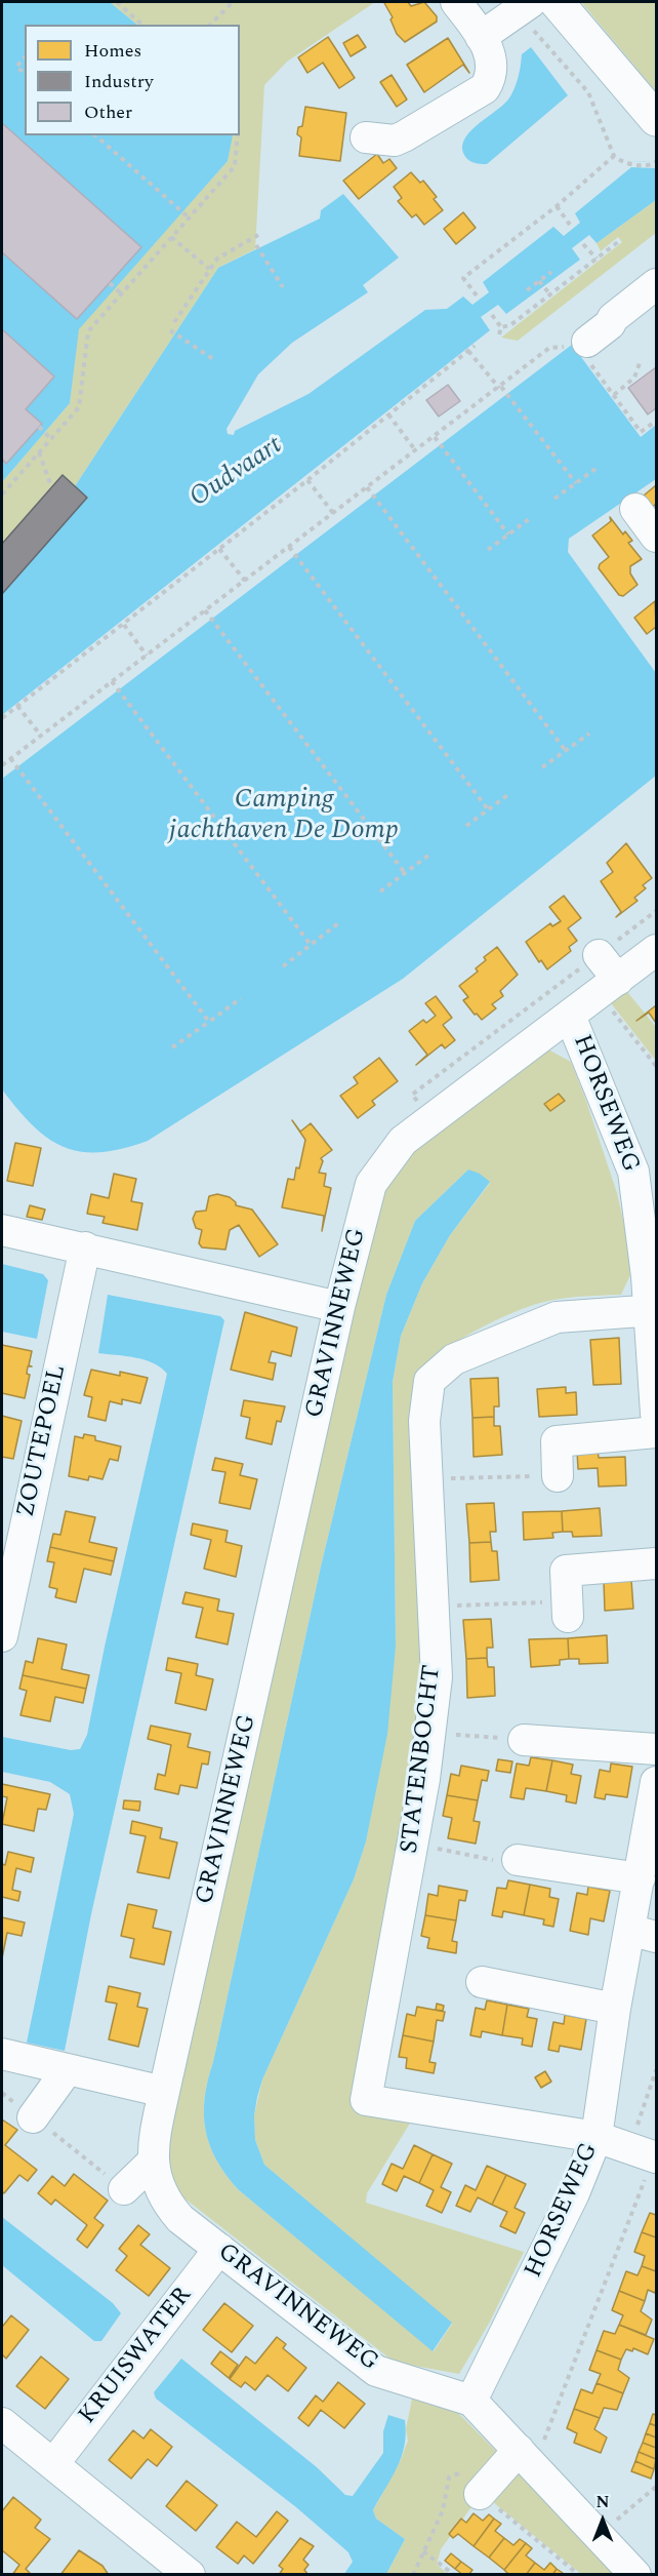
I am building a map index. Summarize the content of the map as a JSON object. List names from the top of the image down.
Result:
{
  "streets": {
    "street": [
      "HORSEWEG",
      "GRAVINNEWEG",
      "ZOUTEPOEL",
      "STATENBOCHT",
      "KRUISWATER"
    ]
  },
  "crossings": [
    ["HORSEWEG", "GRAVINNEWEG"],
    ["HORSEWEG", "STATENBOCHT"],
    ["GRAVINNEWEG", "KRUISWATER"]
  ],
  "water": ["Oudvaart", "Camping jachthaven De Domp"],
  "legend": ["Homes", "Industry", "Other"],
  "north": "top"
}
